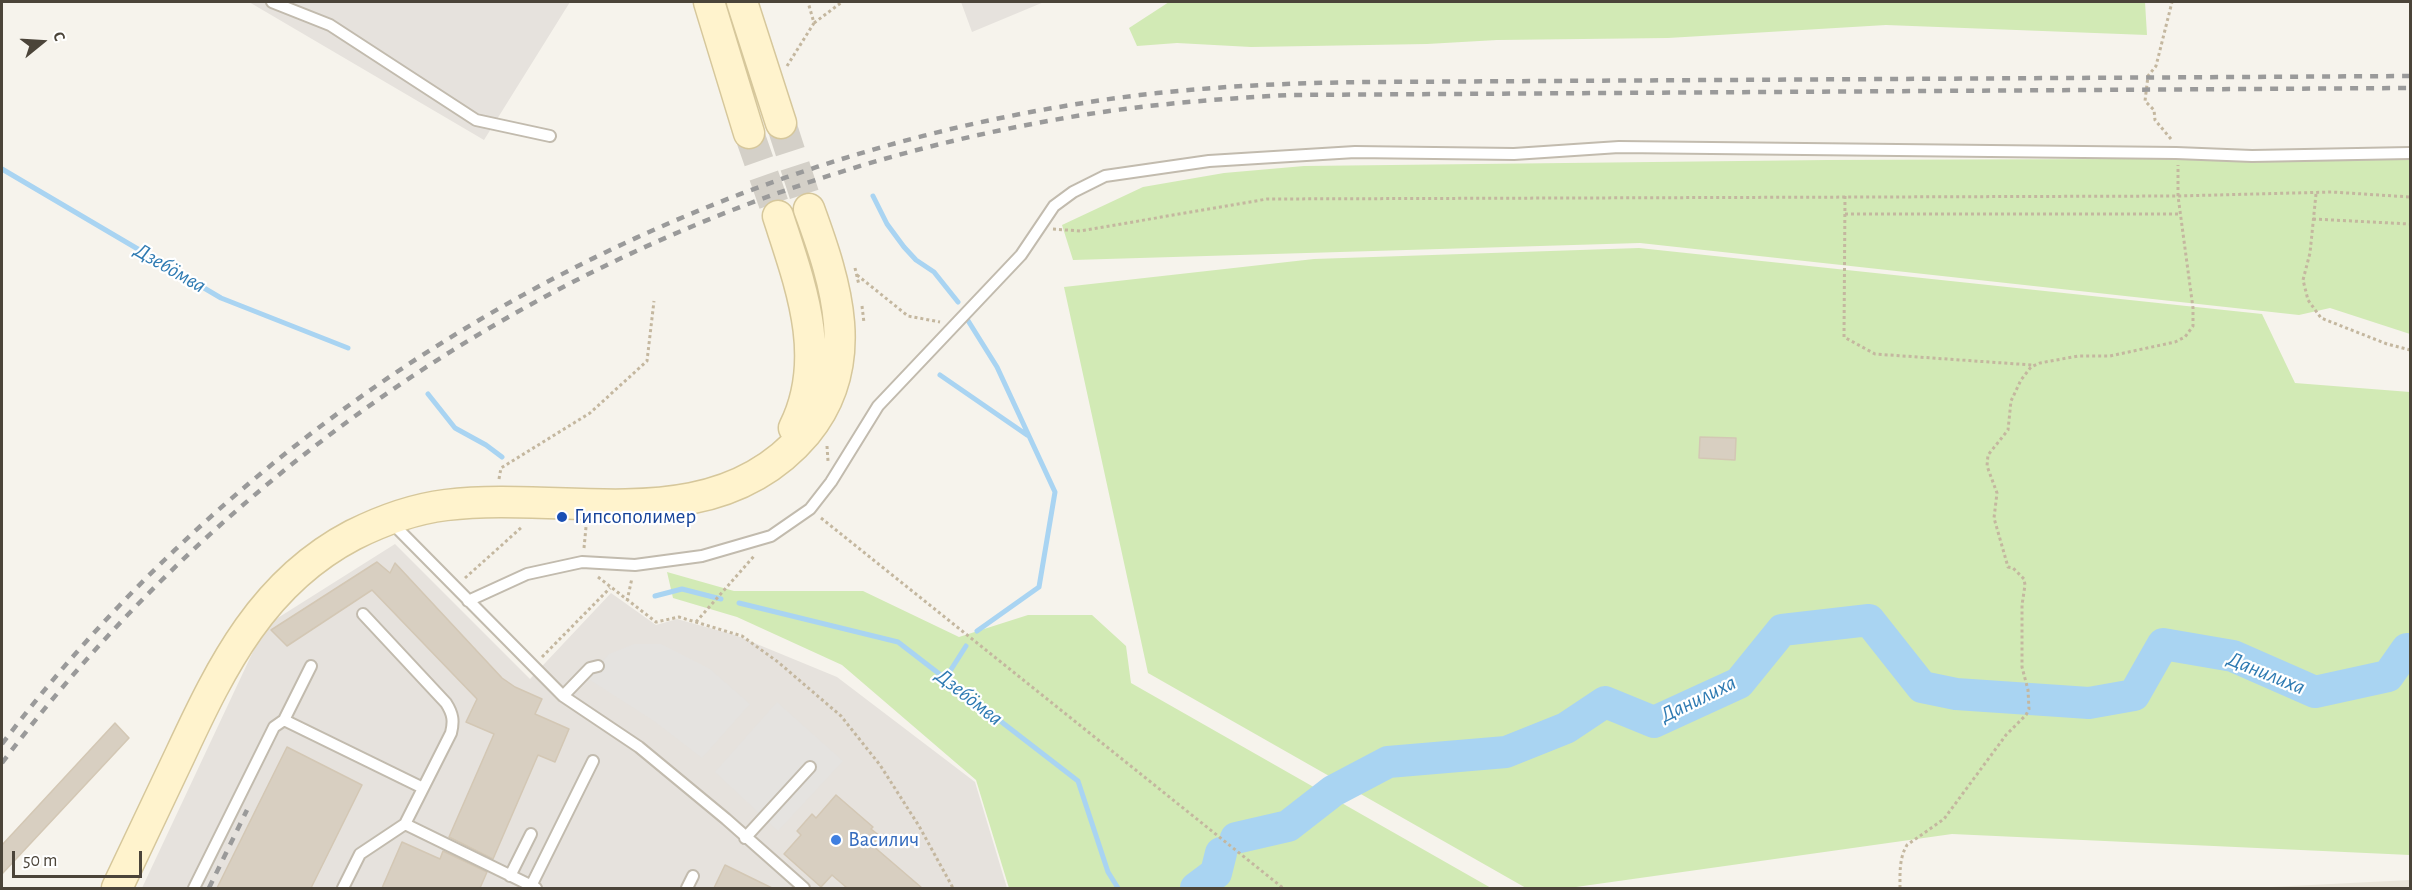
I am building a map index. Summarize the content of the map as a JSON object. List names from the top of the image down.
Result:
{
  "water": ["Дзебӧмва", "Данилиха"],
  "places": ["Гипсополимер", "Василич"],
  "scale_bar": "50 m",
  "north": "right"
}
